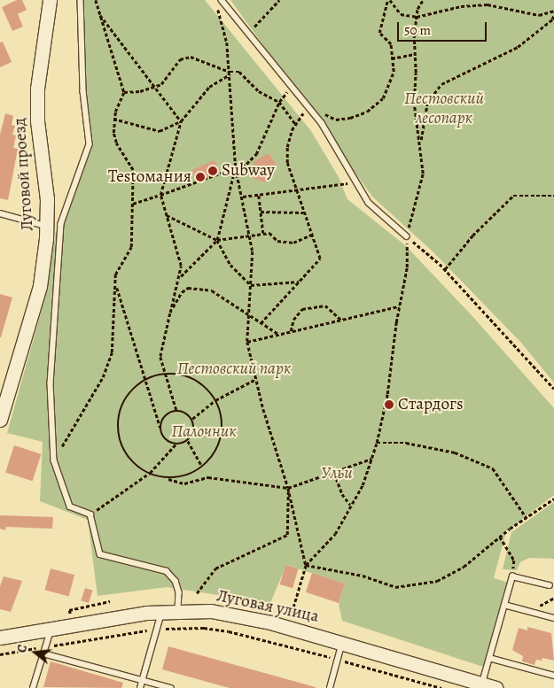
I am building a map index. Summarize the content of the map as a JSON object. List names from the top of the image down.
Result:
{
  "streets": {
    "street": ["Луговой проезд", "Луговая улица"]
  },
  "parks": [
    "Пестовский лесопарк",
    "Пестовский парк",
    "Палочник",
    "Ульи"
  ],
  "places": ["Subway", "Testoмания", "Стардогs"],
  "scale_bar": "50 m",
  "north": "left"
}
